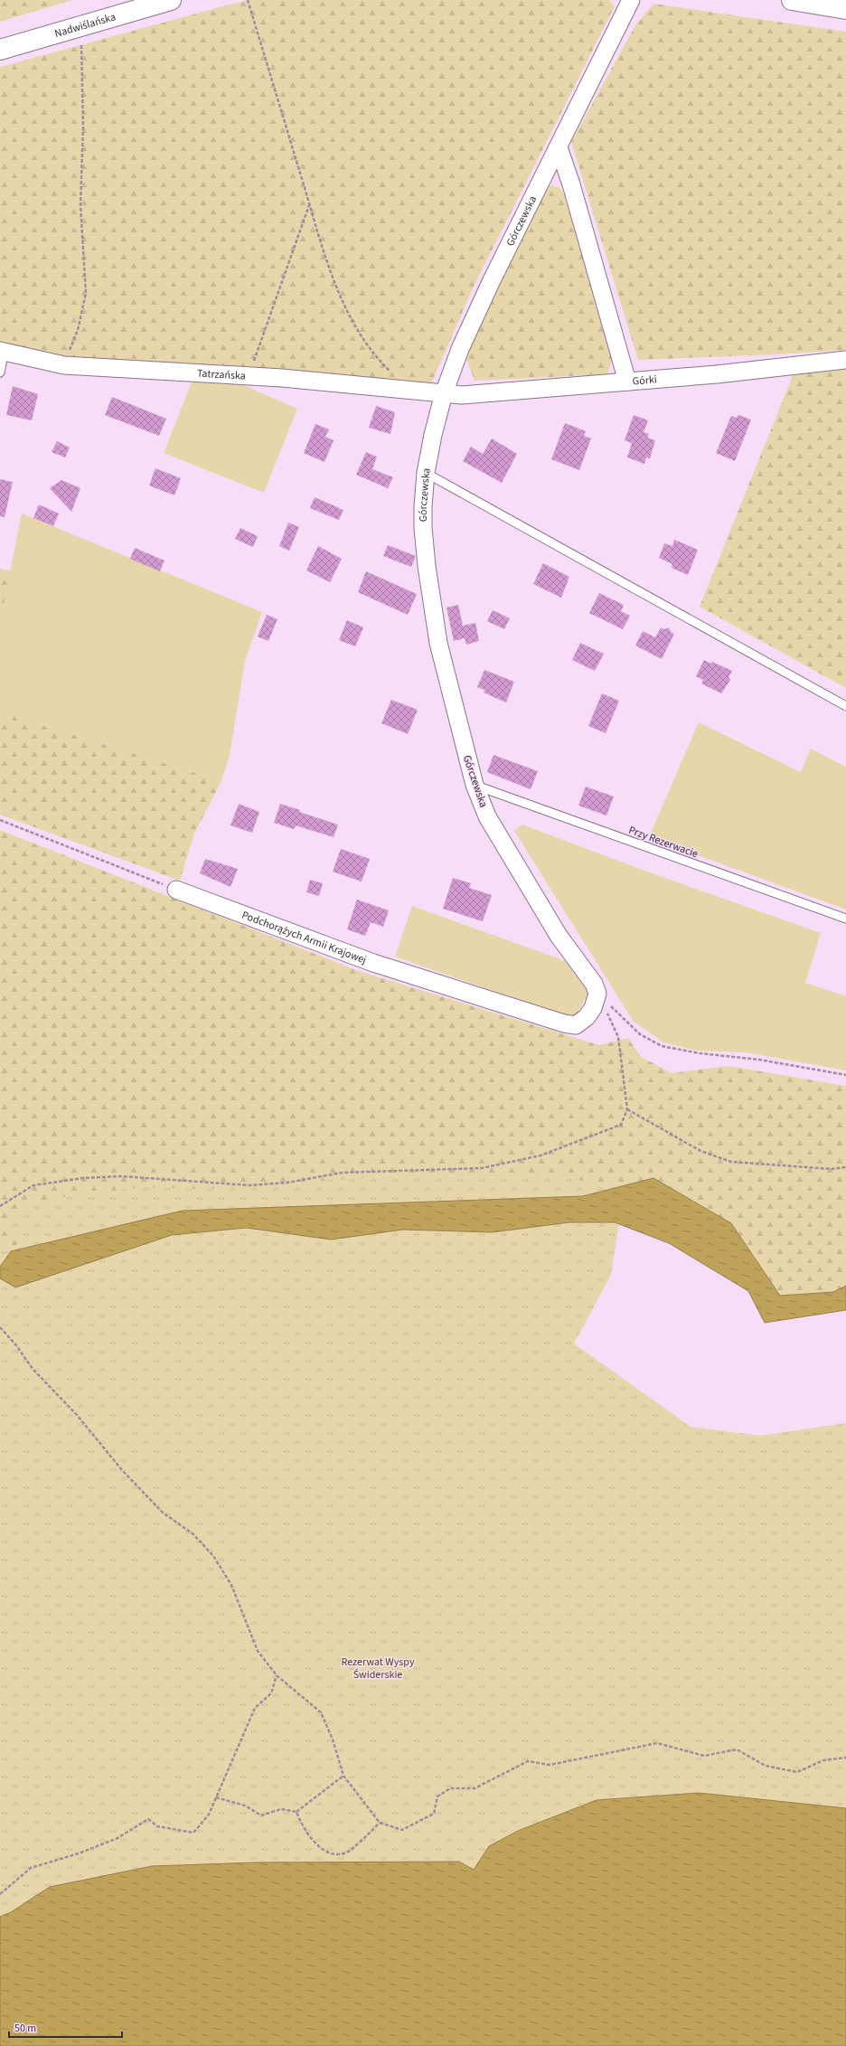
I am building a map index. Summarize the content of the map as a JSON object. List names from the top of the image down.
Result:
{
  "streets": {
    "main road": ["Nadwiślańska"],
    "street": [
      "Górczewska",
      "Tatrzańska",
      "Górki",
      "Podchorążych Armii Krajowej"
    ],
    "lane": ["Przy Rezerwacie"]
  },
  "crossings": [
    ["Górczewska", "Tatrzańska"],
    ["Górczewska", "Górki"],
    ["Górczewska", "Przy Rezerwacie"],
    ["Górczewska", "Podchorążych Armii Krajowej"],
    ["Tatrzańska", "Górki"]
  ],
  "parks": ["Rezerwat Wyspy Świderskie"],
  "scale_bar": "50 m"
}
